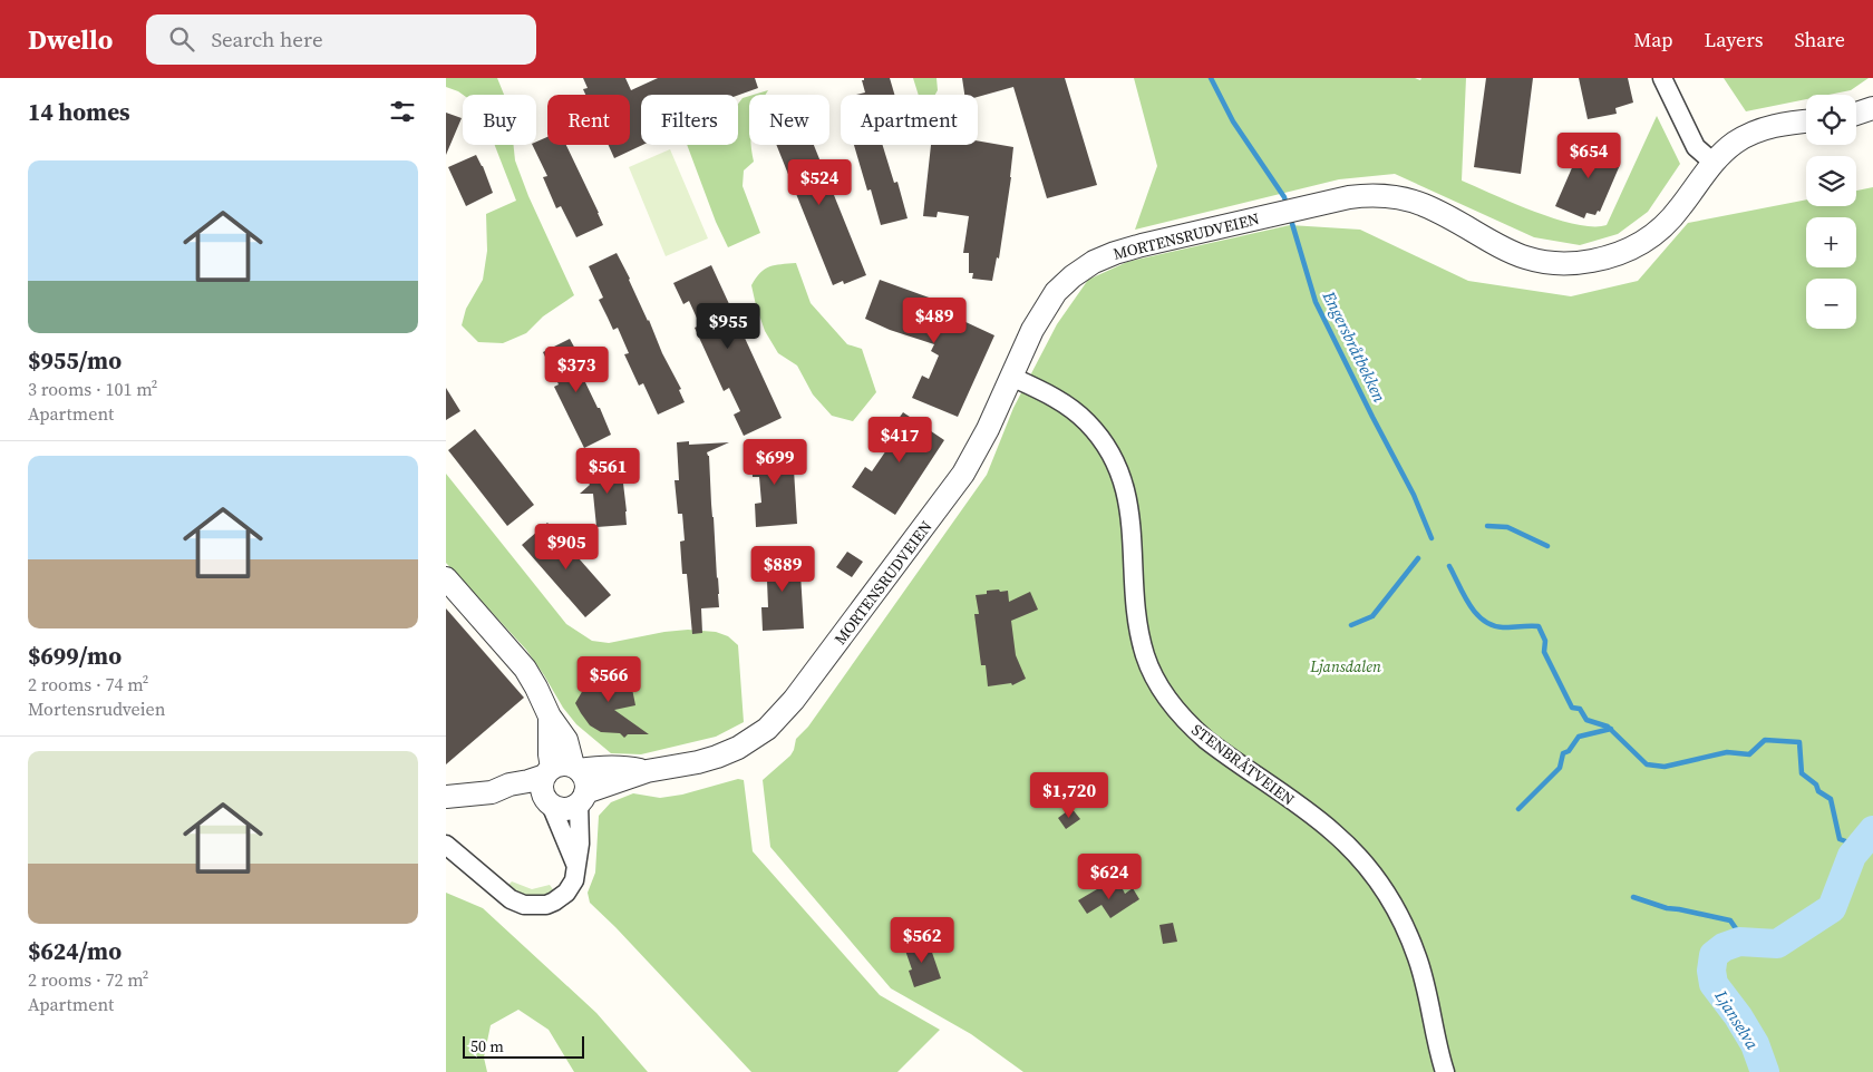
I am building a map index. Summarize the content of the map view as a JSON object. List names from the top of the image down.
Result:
{
  "streets": {
    "street": ["MORTENSRUDVEIEN", "STENBRÅTVEIEN"]
  },
  "crossings": [
    ["MORTENSRUDVEIEN", "STENBRÅTVEIEN"]
  ],
  "water": ["Engersbråtbekken", "Ljanselva"],
  "parks": ["Ljansdalen"],
  "scale_bar": "50 m",
  "page": {
    "header": "Dwello",
    "search": "Search here",
    "nav": ["Map", "Layers", "Share"],
    "heading": "14 homes",
    "map_buttons": ["+", "−"],
    "chip": [
      "Buy",
      "Rent",
      "Filters",
      "New",
      "Apartment"
    ],
    "price": [
      "$654",
      "$524",
      "$489",
      "$955",
      "$373",
      "$417",
      "$699",
      "$561",
      "$905",
      "$889",
      "$566",
      "$1,720",
      "$624",
      "$562"
    ],
    "list": [
      {
        "name": "$955/mo",
        "note": "3 rooms · 101 m² · Apartment"
      },
      {
        "name": "$699/mo",
        "note": "2 rooms · 74 m² · Mortensrudveien"
      },
      {
        "name": "$624/mo",
        "note": "2 rooms · 72 m² · Apartment"
      }
    ],
    "scale": "50 m"
  }
}
